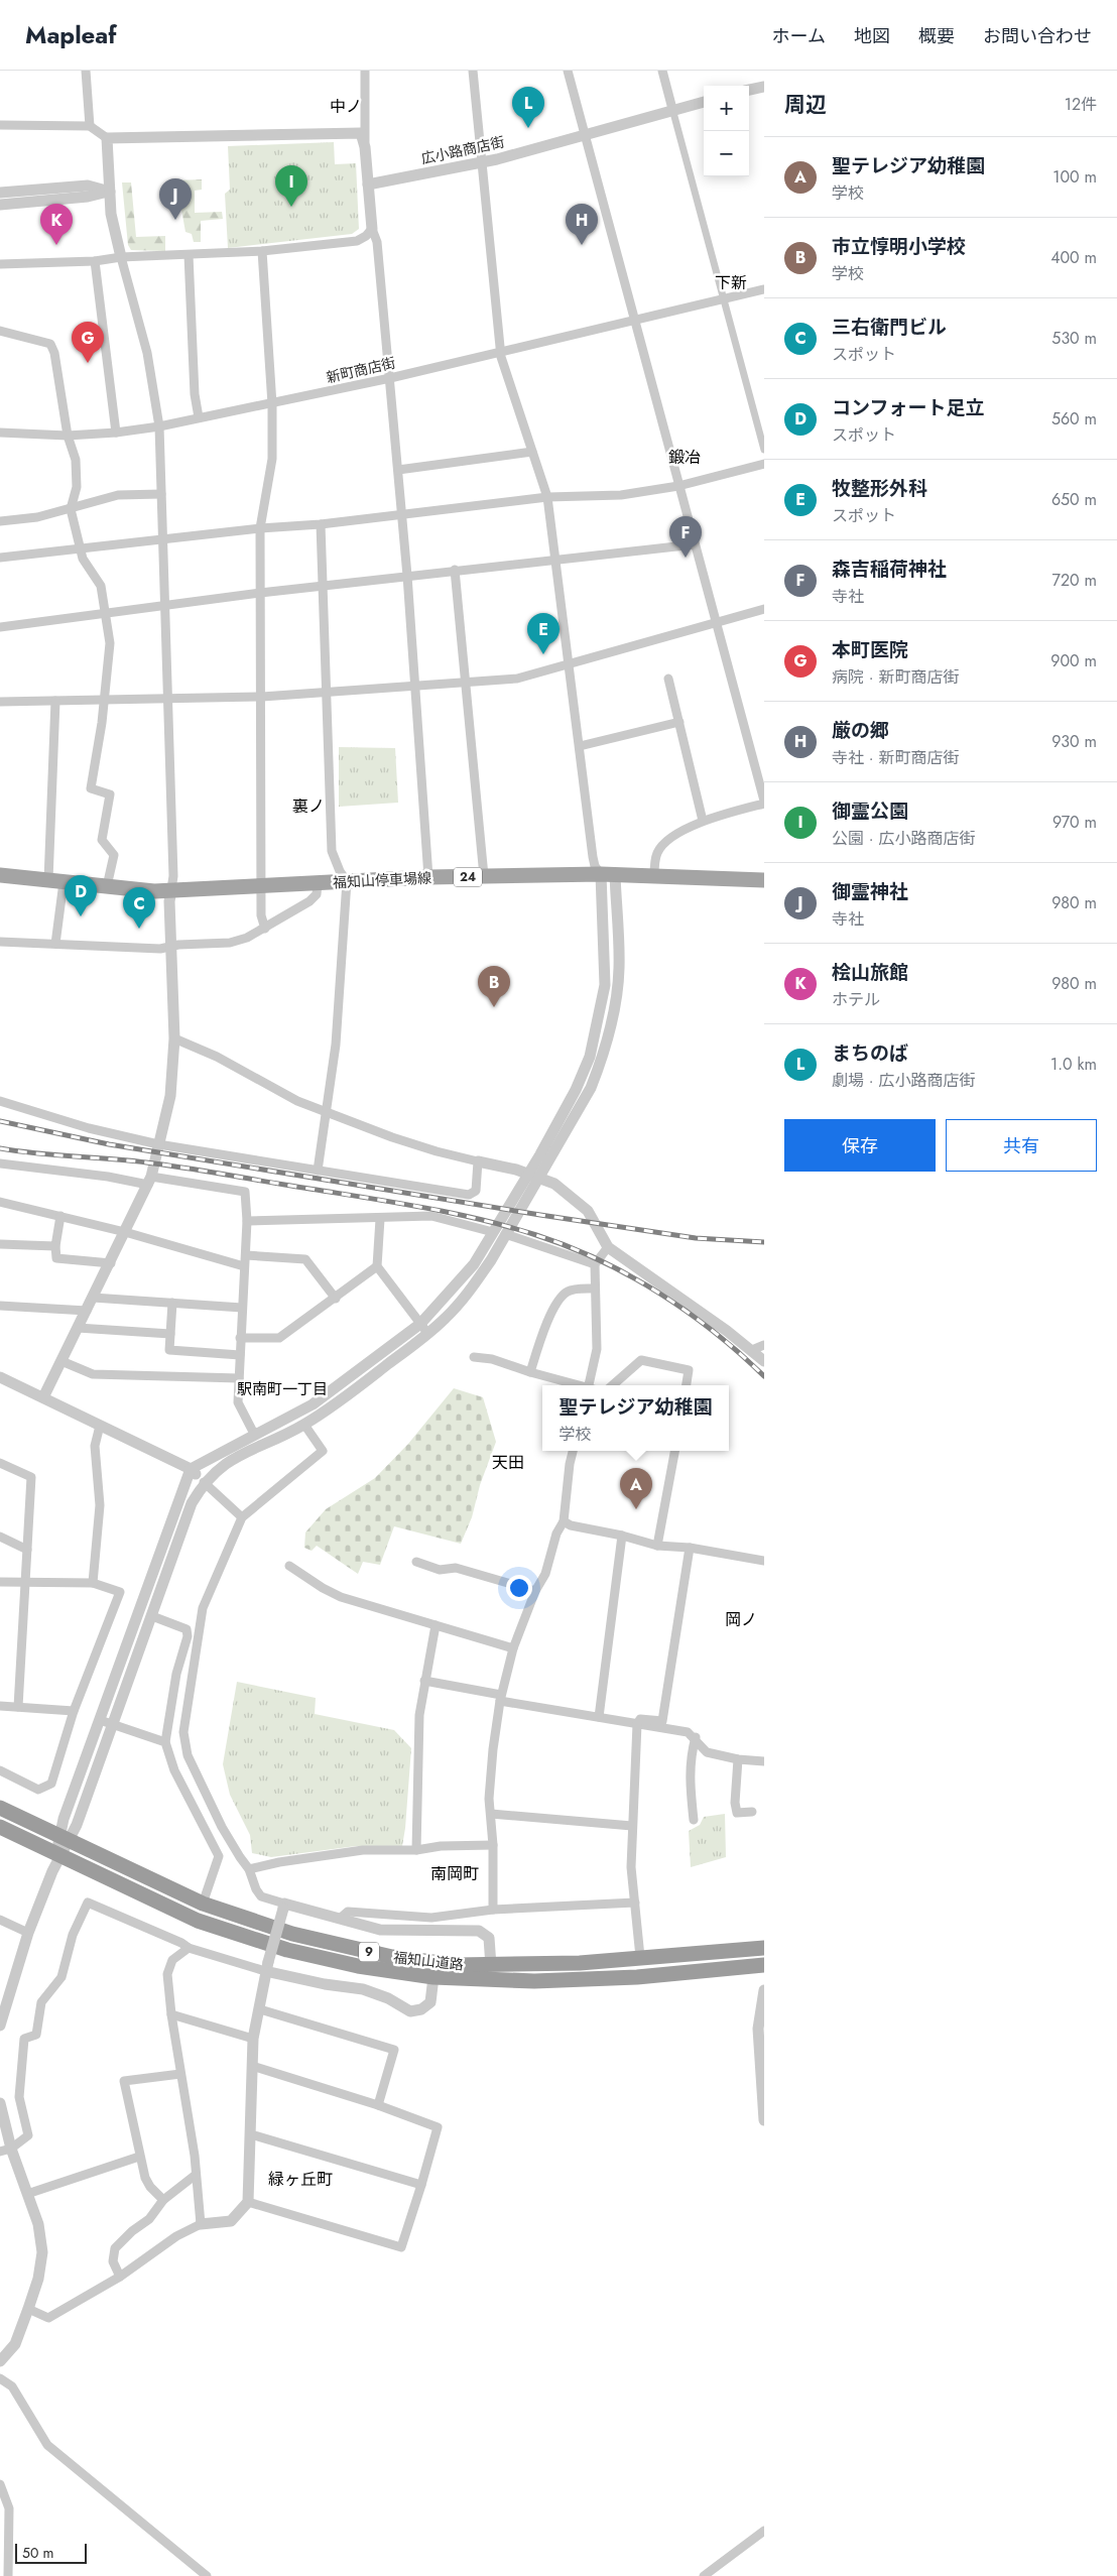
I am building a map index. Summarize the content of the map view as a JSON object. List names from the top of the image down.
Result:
{
  "streets": {
    "highway": ["9", "福知山道路"],
    "main road": ["24", "福知山停車場線"],
    "street": ["広小路商店街", "新町商店街"]
  },
  "districts": [
    "中ノ",
    "下新",
    "鍛冶",
    "裏ノ",
    "駅南町一丁目",
    "天田",
    "岡ノ",
    "南岡町",
    "緑ヶ丘町"
  ],
  "scale_bar": "50 m",
  "page": {
    "header": "Mapleaf",
    "nav": [
      "ホーム",
      "地図",
      "概要",
      "お問い合わせ"
    ],
    "heading": ["周辺", "12件"],
    "map_buttons": ["+", "−"],
    "pins": [
      "L",
      "I",
      "J",
      "H",
      "K",
      "G",
      "F",
      "E",
      "D",
      "C",
      "B",
      "A"
    ],
    "list": [
      {
        "mark": "A",
        "name": "聖テレジア幼稚園",
        "note": "学校",
        "value": "100 m"
      },
      {
        "mark": "B",
        "name": "市立惇明小学校",
        "note": "学校",
        "value": "400 m"
      },
      {
        "mark": "C",
        "name": "三右衛門ビル",
        "note": "スポット",
        "value": "530 m"
      },
      {
        "mark": "D",
        "name": "コンフォート足立",
        "note": "スポット",
        "value": "560 m"
      },
      {
        "mark": "E",
        "name": "牧整形外科",
        "note": "スポット",
        "value": "650 m"
      },
      {
        "mark": "F",
        "name": "森吉稲荷神社",
        "note": "寺社",
        "value": "720 m"
      },
      {
        "mark": "G",
        "name": "本町医院",
        "note": "病院 · 新町商店街",
        "value": "900 m"
      },
      {
        "mark": "H",
        "name": "厳の郷",
        "note": "寺社 · 新町商店街",
        "value": "930 m"
      },
      {
        "mark": "I",
        "name": "御霊公園",
        "note": "公園 · 広小路商店街",
        "value": "970 m"
      },
      {
        "mark": "J",
        "name": "御霊神社",
        "note": "寺社",
        "value": "980 m"
      },
      {
        "mark": "K",
        "name": "桧山旅館",
        "note": "ホテル",
        "value": "980 m"
      },
      {
        "mark": "L",
        "name": "まちのば",
        "note": "劇場 · 広小路商店街",
        "value": "1.0 km"
      }
    ],
    "buttons": ["保存", "共有"],
    "popup": ["聖テレジア幼稚園", "学校"],
    "scale": "50 m"
  }
}
